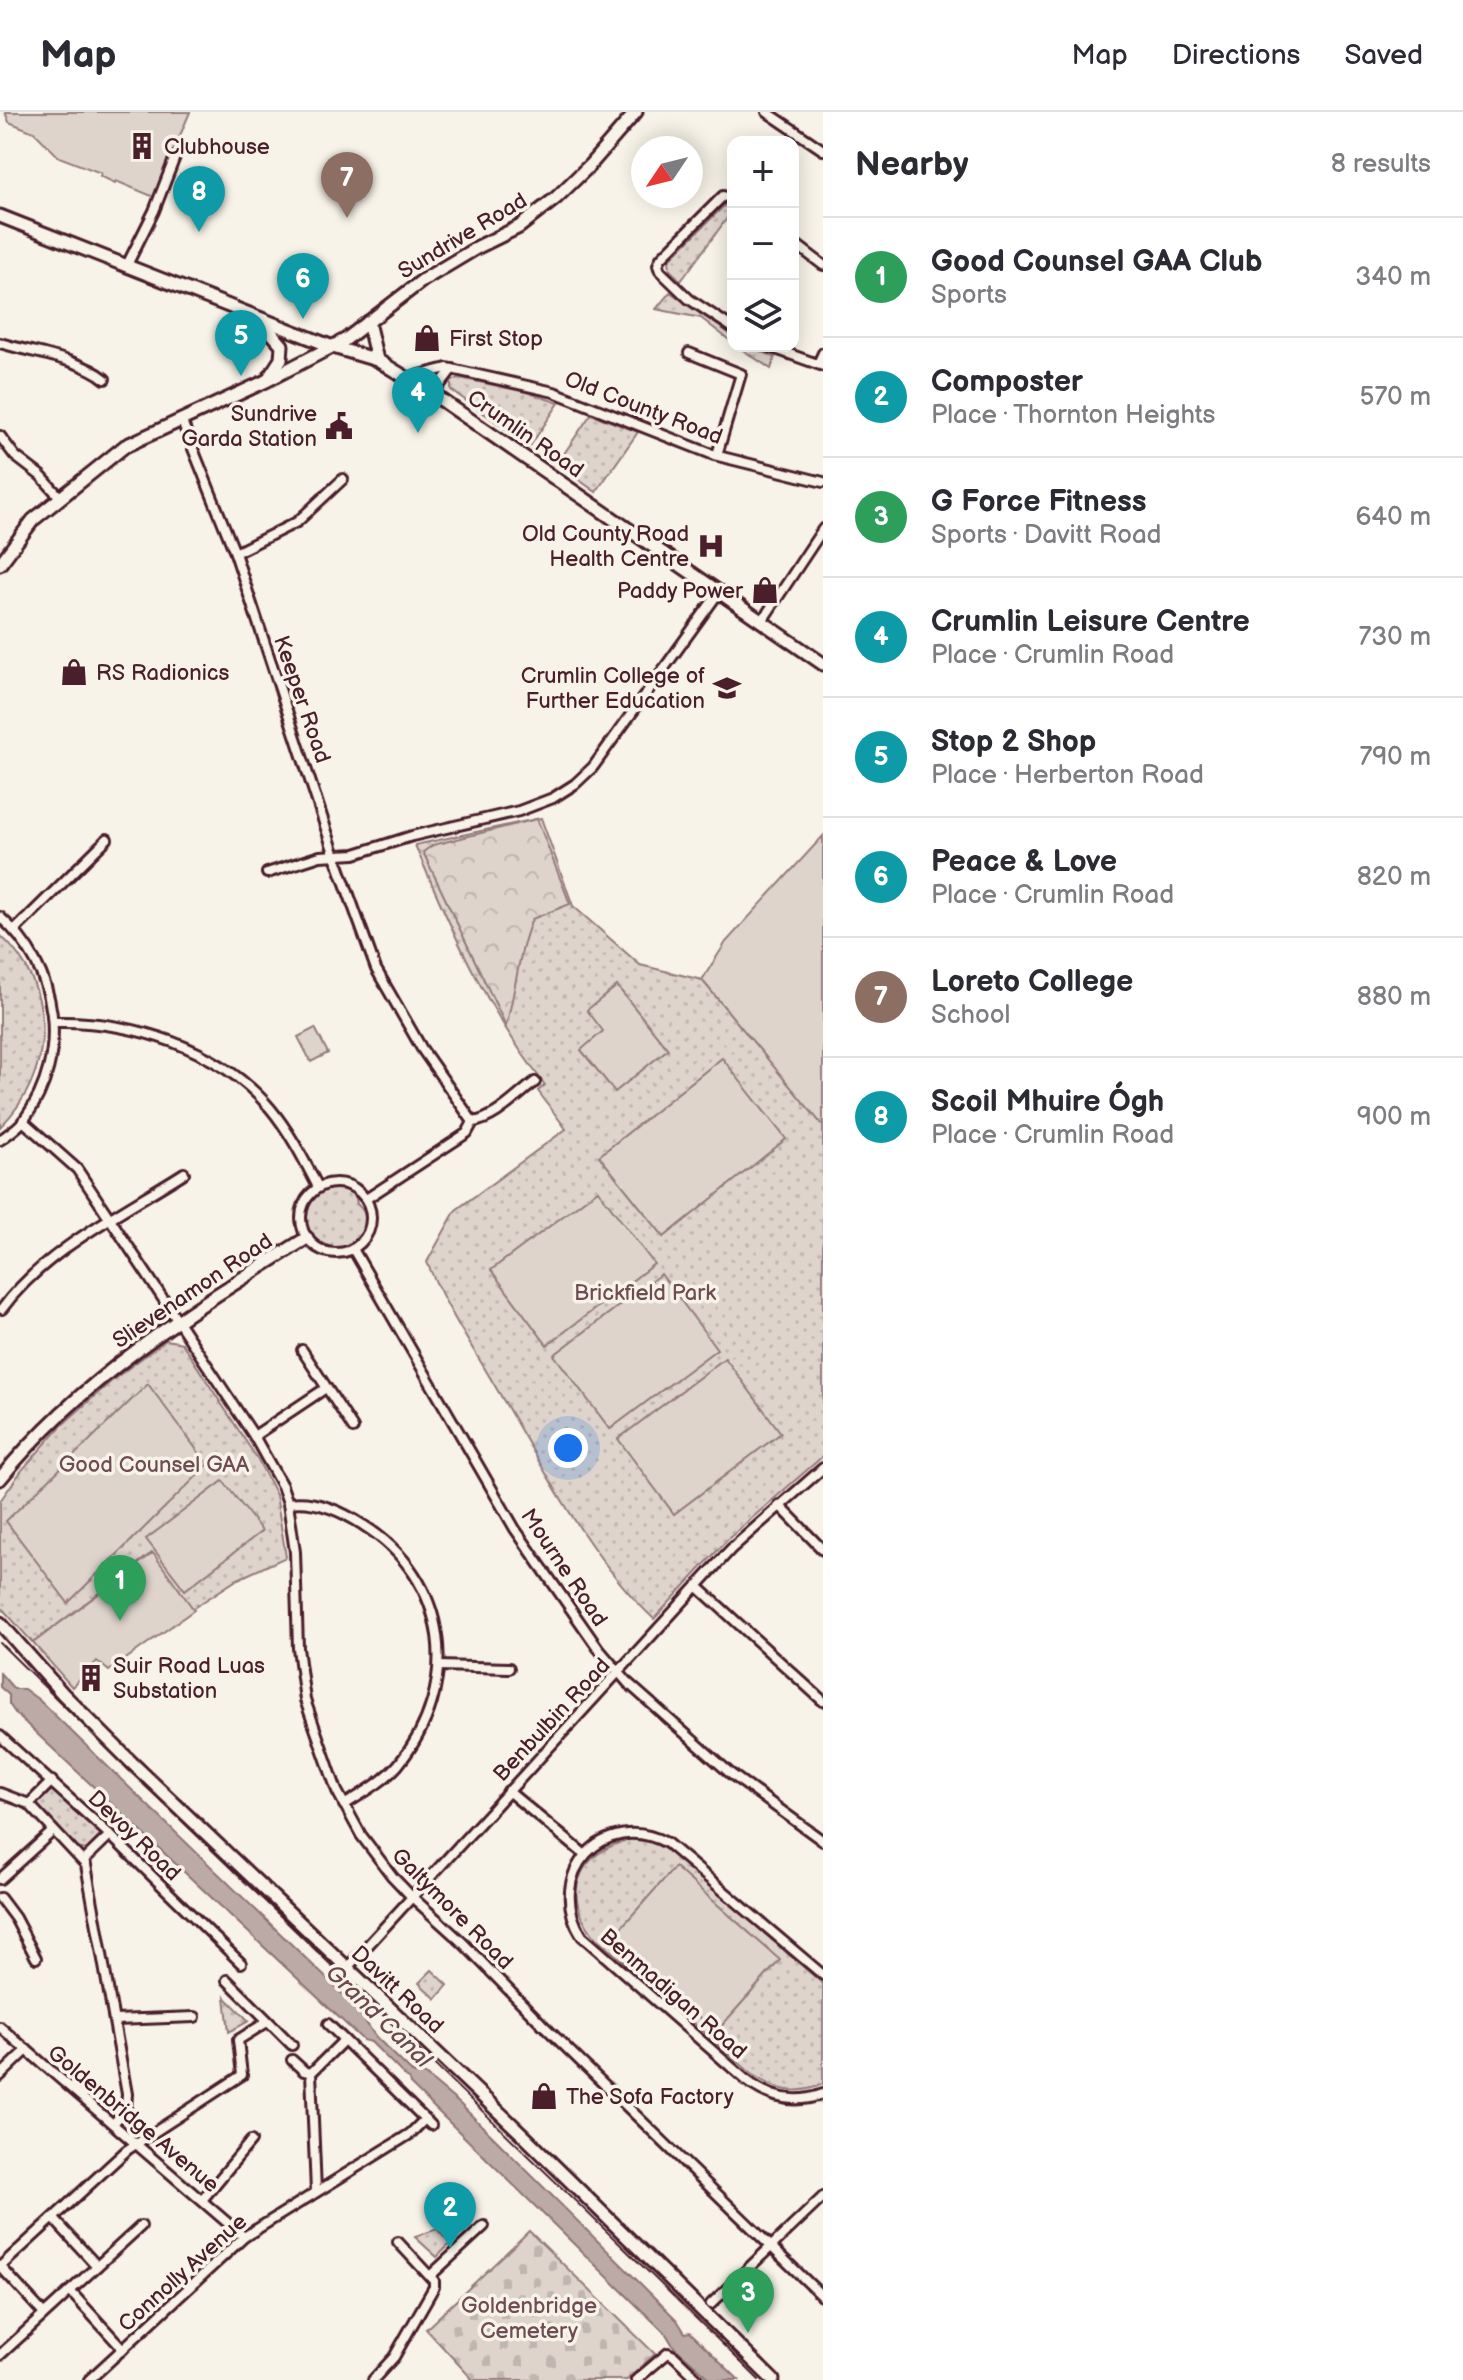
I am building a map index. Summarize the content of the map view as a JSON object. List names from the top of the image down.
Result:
{
  "streets": {
    "main road": [
      "Sundrive Road",
      "Crumlin Road",
      "Slievenamon Road",
      "Davitt Road"
    ],
    "street": [
      "Old County Road",
      "Keeper Road",
      "Mourne Road",
      "Benbulbin Road",
      "Devoy Road",
      "Galtymore Road",
      "Benmadigan Road",
      "Goldenbridge Avenue",
      "Connolly Avenue"
    ]
  },
  "crossings": [
    ["Sundrive Road", "Crumlin Road"],
    ["Sundrive Road", "Keeper Road"],
    ["Old County Road", "Crumlin Road"],
    ["Slievenamon Road", "Mourne Road"],
    ["Slievenamon Road", "Galtymore Road"],
    ["Mourne Road", "Benbulbin Road"],
    ["Benbulbin Road", "Galtymore Road"],
    ["Benbulbin Road", "Davitt Road"],
    ["Goldenbridge Avenue", "Connolly Avenue"]
  ],
  "water": ["Grand Canal"],
  "parks": ["Brickfield Park", "Good Counsel GAA", "Goldenbridge Cemetery"],
  "places": {
    "building": ["Clubhouse", "Suir Road Luas Substation"],
    "shop": [
      "First Stop",
      "Paddy Power",
      "RS Radionics",
      "The Sofa Factory"
    ],
    "public building": ["Sundrive Garda Station"],
    "hospital": ["Old County Road Health Centre"],
    "school or university": ["Crumlin College of Further Education"]
  },
  "north": "bottom left",
  "page": {
    "header": "Map",
    "nav": ["Map", "Directions", "Saved"],
    "heading": ["Nearby", "8 results"],
    "map_buttons": ["+", "−"],
    "pins": [
      "7",
      "8",
      "6",
      "5",
      "4",
      "1",
      "2",
      "3"
    ],
    "list": [
      {
        "mark": "1",
        "name": "Good Counsel GAA Club",
        "note": "Sports",
        "value": "340 m"
      },
      {
        "mark": "2",
        "name": "Composter",
        "note": "Place · Thornton Heights",
        "value": "570 m"
      },
      {
        "mark": "3",
        "name": "G Force Fitness",
        "note": "Sports · Davitt Road",
        "value": "640 m"
      },
      {
        "mark": "4",
        "name": "Crumlin Leisure Centre",
        "note": "Place · Crumlin Road",
        "value": "730 m"
      },
      {
        "mark": "5",
        "name": "Stop 2 Shop",
        "note": "Place · Herberton Road",
        "value": "790 m"
      },
      {
        "mark": "6",
        "name": "Peace & Love",
        "note": "Place · Crumlin Road",
        "value": "820 m"
      },
      {
        "mark": "7",
        "name": "Loreto College",
        "note": "School",
        "value": "880 m"
      },
      {
        "mark": "8",
        "name": "Scoil Mhuire Ógh",
        "note": "Place · Crumlin Road",
        "value": "900 m"
      }
    ]
  }
}
